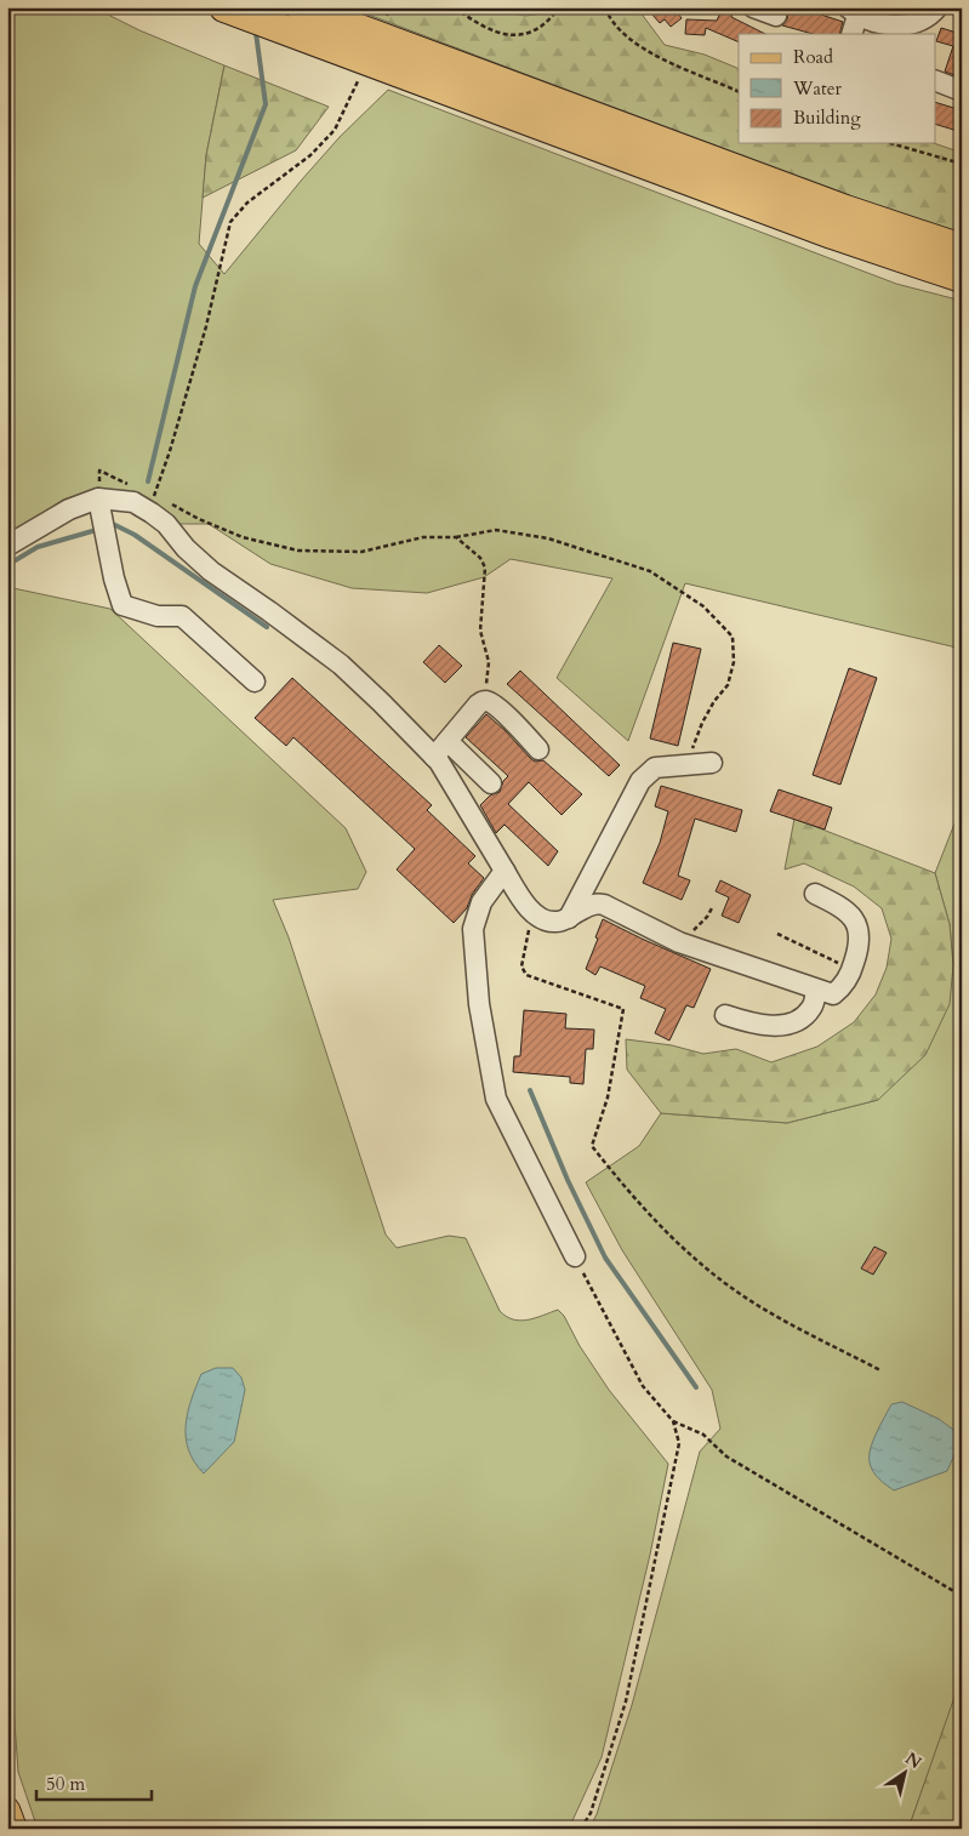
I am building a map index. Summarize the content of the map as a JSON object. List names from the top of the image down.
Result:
{
  "legend": ["Road", "Water", "Building"],
  "scale_bar": "50 m",
  "north": "top right"
}
